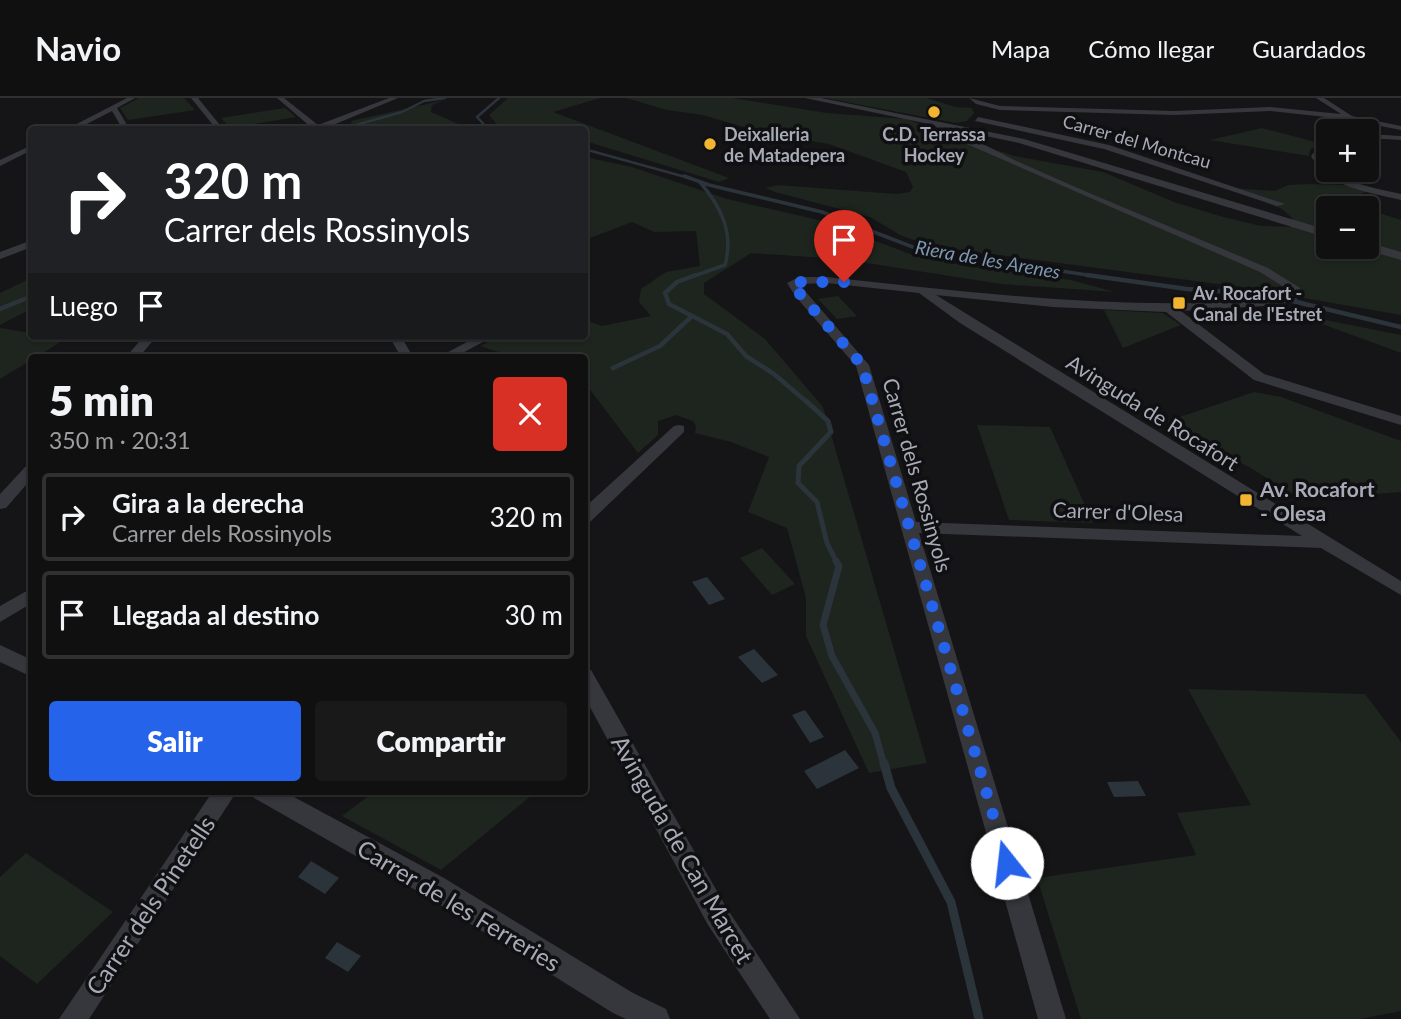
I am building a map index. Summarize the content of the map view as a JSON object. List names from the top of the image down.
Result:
{
  "streets": {
    "street": [
      "Carrer del Montcau",
      "Avinguda de Rocafort",
      "Carrer dels Rossinyols",
      "Carrer d'Olesa",
      "Avinguda de Can Marcet",
      "Carrer dels Pinetells",
      "Carrer de les Ferreries"
    ]
  },
  "crossings": [
    ["Avinguda de Rocafort", "Carrer dels Rossinyols"],
    ["Avinguda de Rocafort", "Carrer d'Olesa"],
    ["Carrer dels Rossinyols", "Carrer d'Olesa"]
  ],
  "water": ["Riera de les Arenes"],
  "places": {
    "other": ["C.D. Terrassa Hockey", "Deixalleria de Matadepera"],
    "transit": ["Av. Rocafort - Canal de l'Estret", "Av. Rocafort - Olesa"]
  },
  "page": {
    "header": "Navio",
    "nav": ["Mapa", "Cómo llegar", "Guardados"],
    "map_buttons": ["+", "−"],
    "turn": ["320 m", "Carrer dels Rossinyols"],
    "then": "Luego",
    "heading": ["5 min", "350 m · 20:31"],
    "list": [
      {
        "name": "Gira a la derecha",
        "note": "Carrer dels Rossinyols",
        "value": "320 m"
      },
      {
        "name": "Llegada al destino",
        "value": "30 m"
      }
    ],
    "buttons": ["Salir", "Compartir"]
  }
}
